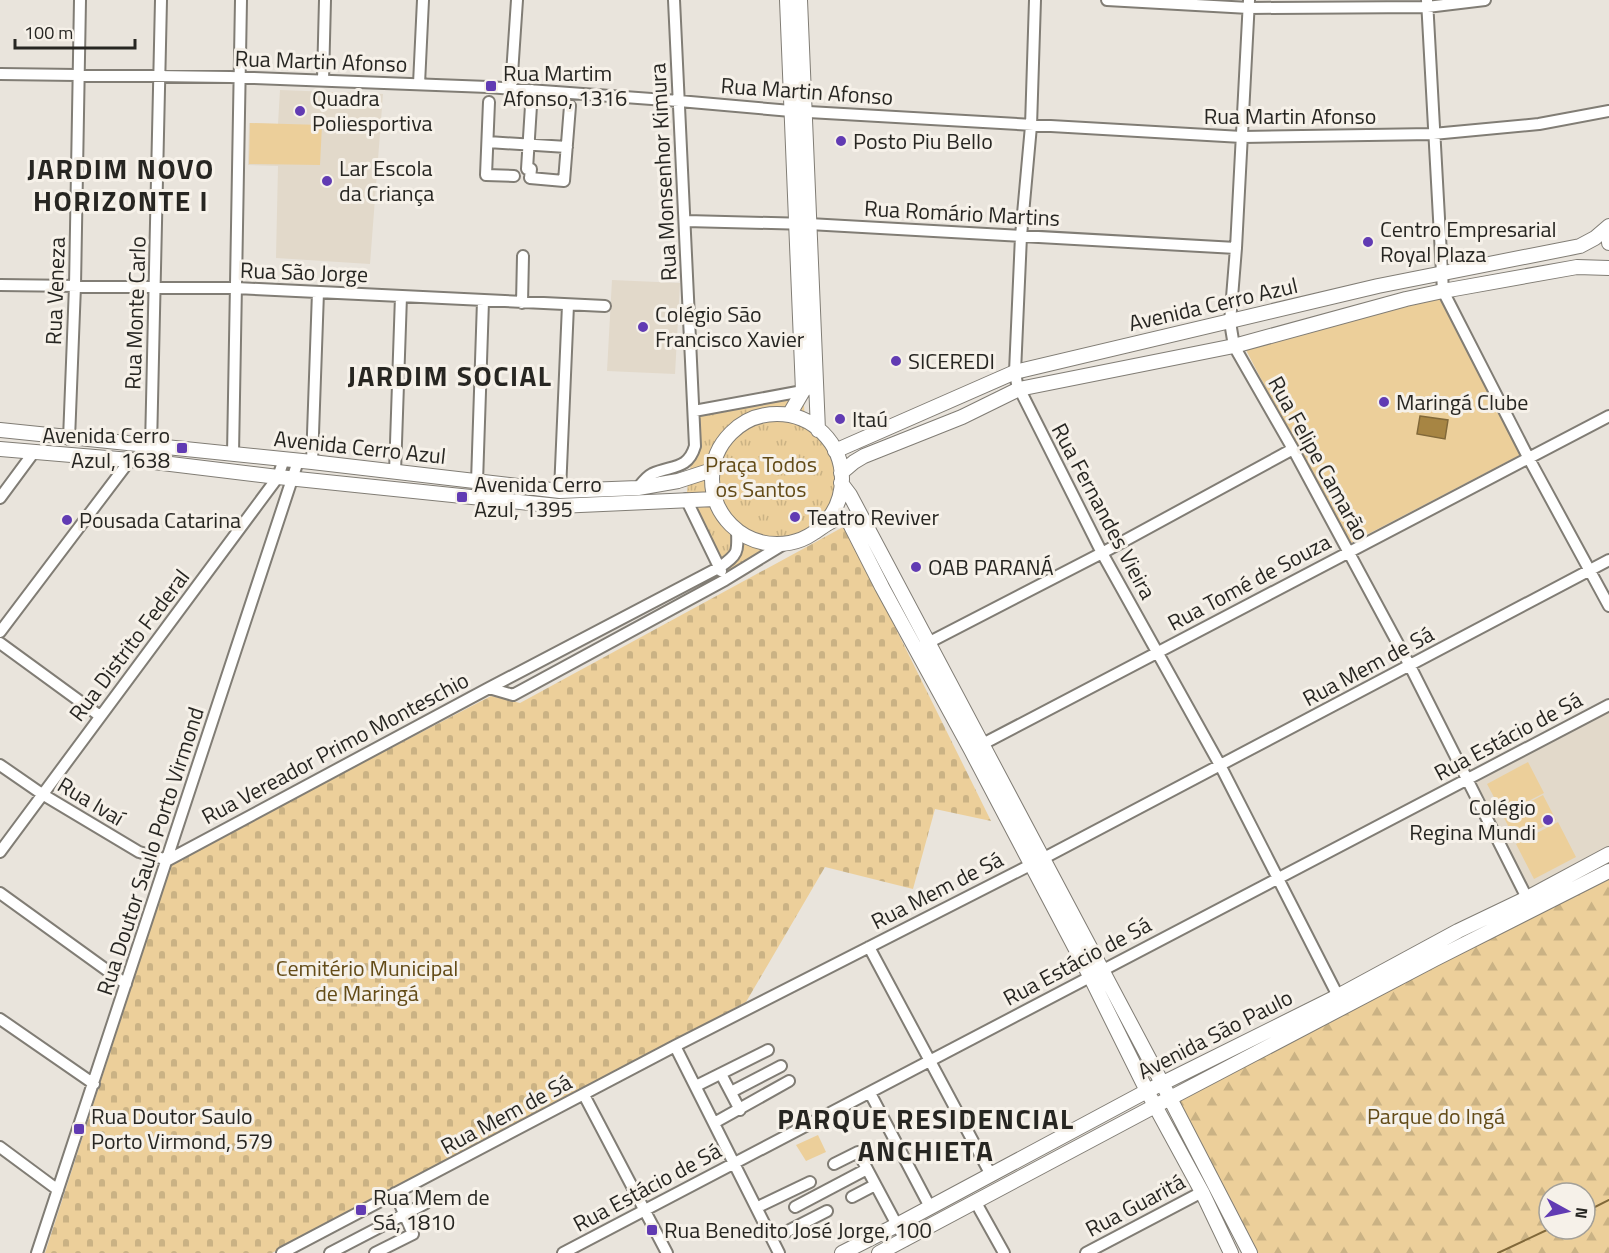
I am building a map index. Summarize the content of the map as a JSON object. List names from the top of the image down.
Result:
{
  "streets": {
    "main road": ["Avenida Cerro Azul", "Avenida São Paulo"],
    "street": [
      "Rua Martin Afonso",
      "Rua Monsenhor Kimura",
      "Rua Romário Martins",
      "Rua São Jorge",
      "Rua Veneza",
      "Rua Monte Carlo",
      "Rua Felipe Camarão",
      "Rua Fernandes Vieira",
      "Rua Tomé de Souza",
      "Rua Distrito Federal",
      "Rua Mem de Sá",
      "Rua Estácio de Sá",
      "Rua Vereador Primo Monteschio",
      "Rua Ivaí",
      "Rua Doutor Saulo Porto Virmond",
      "Rua Guaritá"
    ]
  },
  "crossings": [
    ["Rua Martin Afonso", "Rua Monsenhor Kimura"],
    ["Rua Martin Afonso", "Rua Veneza"],
    ["Rua Martin Afonso", "Rua Monte Carlo"],
    ["Rua Martin Afonso", "Rua Felipe Camarão"],
    ["Rua Martin Afonso", "Rua Fernandes Vieira"],
    ["Rua Monsenhor Kimura", "Rua Romário Martins"],
    ["Rua Monsenhor Kimura", "Avenida Cerro Azul"],
    ["Rua Romário Martins", "Rua Felipe Camarão"],
    ["Rua Romário Martins", "Rua Fernandes Vieira"],
    ["Rua São Jorge", "Rua Veneza"],
    ["Rua São Jorge", "Rua Monte Carlo"],
    ["Rua São Jorge", "Rua Doutor Saulo Porto Virmond"],
    ["Rua Veneza", "Avenida Cerro Azul"],
    ["Avenida Cerro Azul", "Rua Monte Carlo"],
    ["Avenida Cerro Azul", "Rua Felipe Camarão"],
    ["Avenida Cerro Azul", "Rua Fernandes Vieira"],
    ["Avenida Cerro Azul", "Rua Distrito Federal"],
    ["Avenida Cerro Azul", "Rua Vereador Primo Monteschio"],
    ["Avenida Cerro Azul", "Rua Doutor Saulo Porto Virmond"],
    ["Rua Felipe Camarão", "Rua Tomé de Souza"],
    ["Rua Felipe Camarão", "Rua Mem de Sá"],
    ["Rua Felipe Camarão", "Rua Estácio de Sá"],
    ["Rua Felipe Camarão", "Avenida São Paulo"],
    ["Rua Fernandes Vieira", "Rua Tomé de Souza"],
    ["Rua Fernandes Vieira", "Rua Mem de Sá"],
    ["Rua Fernandes Vieira", "Rua Estácio de Sá"],
    ["Rua Fernandes Vieira", "Avenida São Paulo"],
    ["Rua Distrito Federal", "Rua Ivaí"],
    ["Rua Distrito Federal", "Rua Doutor Saulo Porto Virmond"],
    ["Rua Vereador Primo Monteschio", "Rua Ivaí"],
    ["Rua Vereador Primo Monteschio", "Rua Doutor Saulo Porto Virmond"],
    ["Rua Ivaí", "Rua Doutor Saulo Porto Virmond"]
  ],
  "districts": ["JARDIM NOVO HORIZONTE I", "JARDIM SOCIAL", "PARQUE RESIDENCIAL ANCHIETA"],
  "parks": ["Praça Todos os Santos", "Cemitério Municipal de Maringá", "Parque do Ingá"],
  "places": {
    "transit": [
      "Rua Martim Afonso, 1316",
      "Avenida Cerro Azul, 1638",
      "Avenida Cerro Azul, 1395",
      "Rua Doutor Saulo Porto Virmond, 579",
      "Rua Mem de Sá, 1810",
      "Rua Benedito José Jorge, 100"
    ],
    "other": [
      "Quadra Poliesportiva",
      "Posto Piu Bello",
      "Lar Escola da Criança",
      "Centro Empresarial Royal Plaza",
      "Colégio São Francisco Xavier",
      "SICEREDI",
      "Maringá Clube",
      "Itaú",
      "Teatro Reviver",
      "Pousada Catarina",
      "OAB PARANÁ",
      "Colégio Regina Mundi"
    ]
  },
  "scale_bar": "100 m",
  "north": "right"
}
